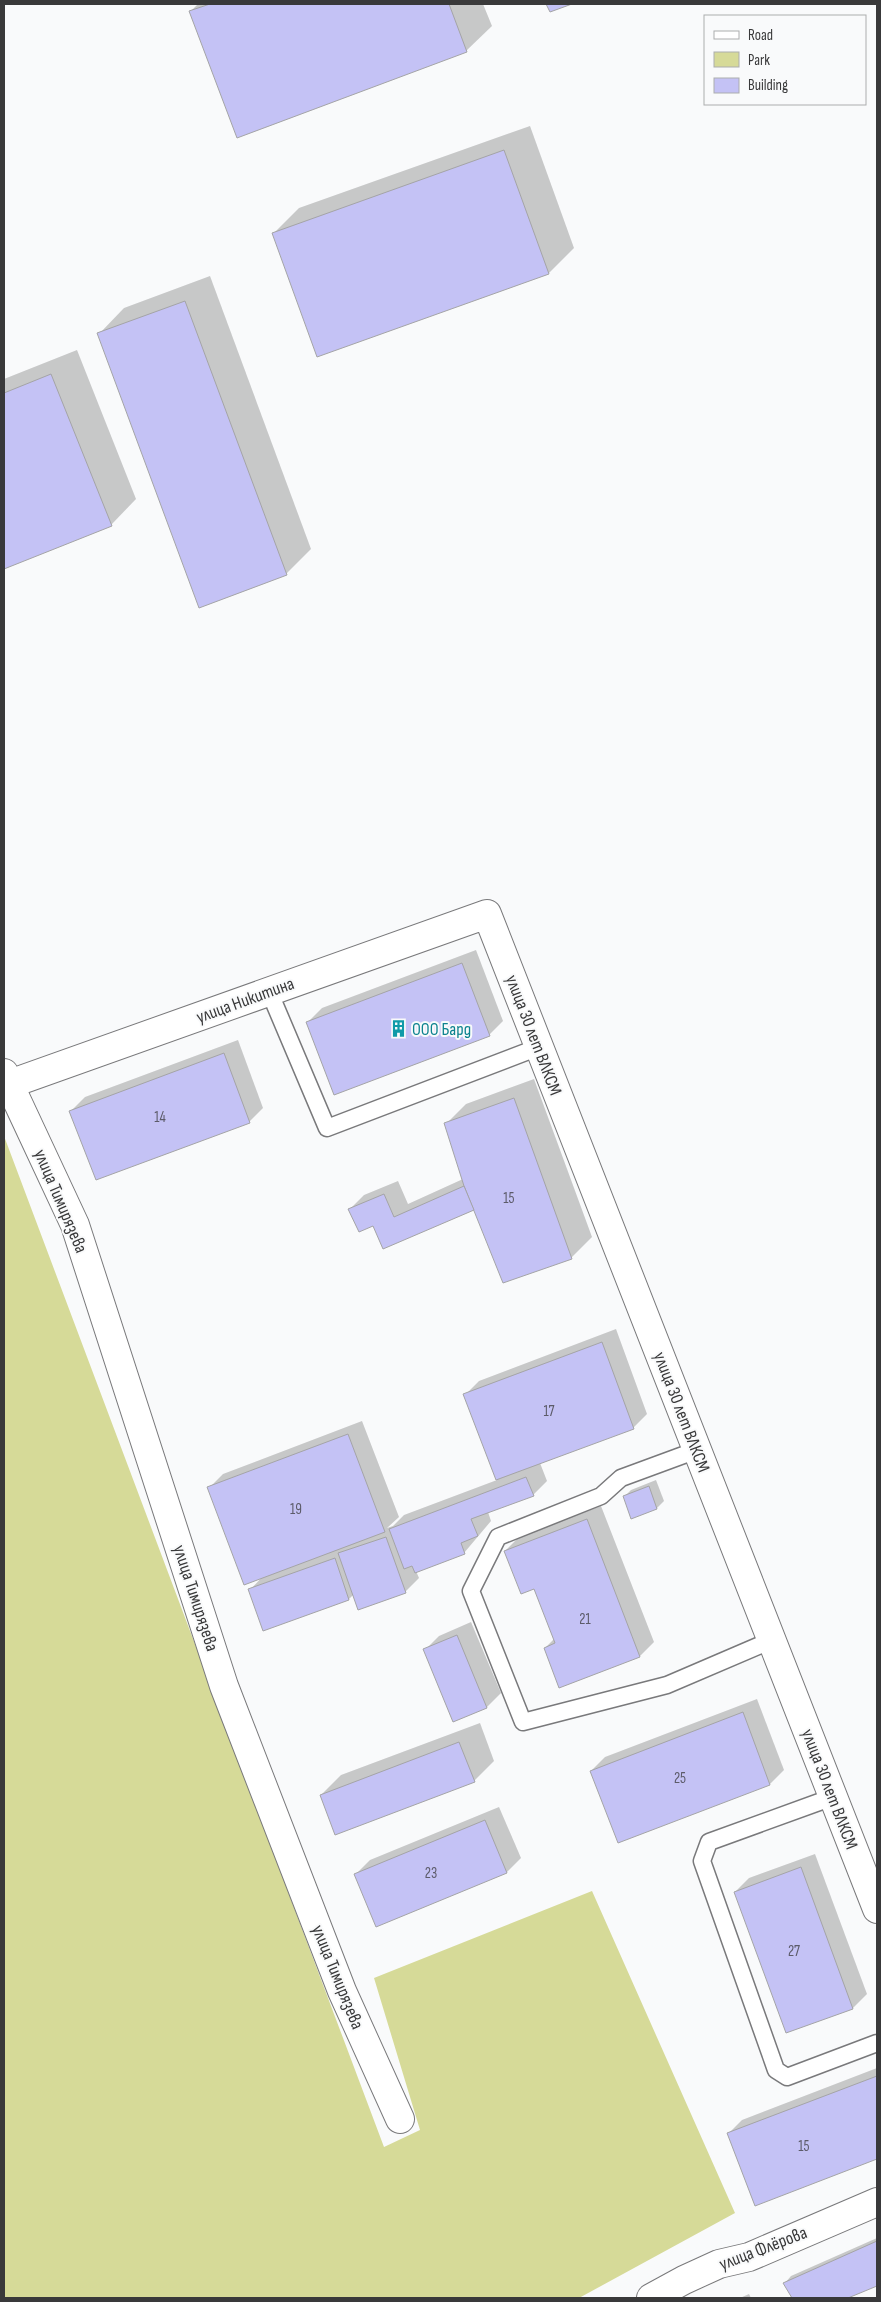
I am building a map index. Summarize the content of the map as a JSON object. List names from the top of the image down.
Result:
{
  "streets": {
    "street": [
      "улица Никитина",
      "улица 30 лет ВЛКСМ",
      "улица Тимирязева",
      "улица Флёрова"
    ]
  },
  "crossings": [
    ["улица Никитина", "улица 30 лет ВЛКСМ"],
    ["улица Никитина", "улица Тимирязева"]
  ],
  "places": {
    "building": ["ООО Бард"]
  },
  "house_numbers": [
    "14",
    "15",
    "17",
    "19",
    "21",
    "25",
    "23",
    "27",
    "15"
  ],
  "legend": ["Road", "Park", "Building"]
}
